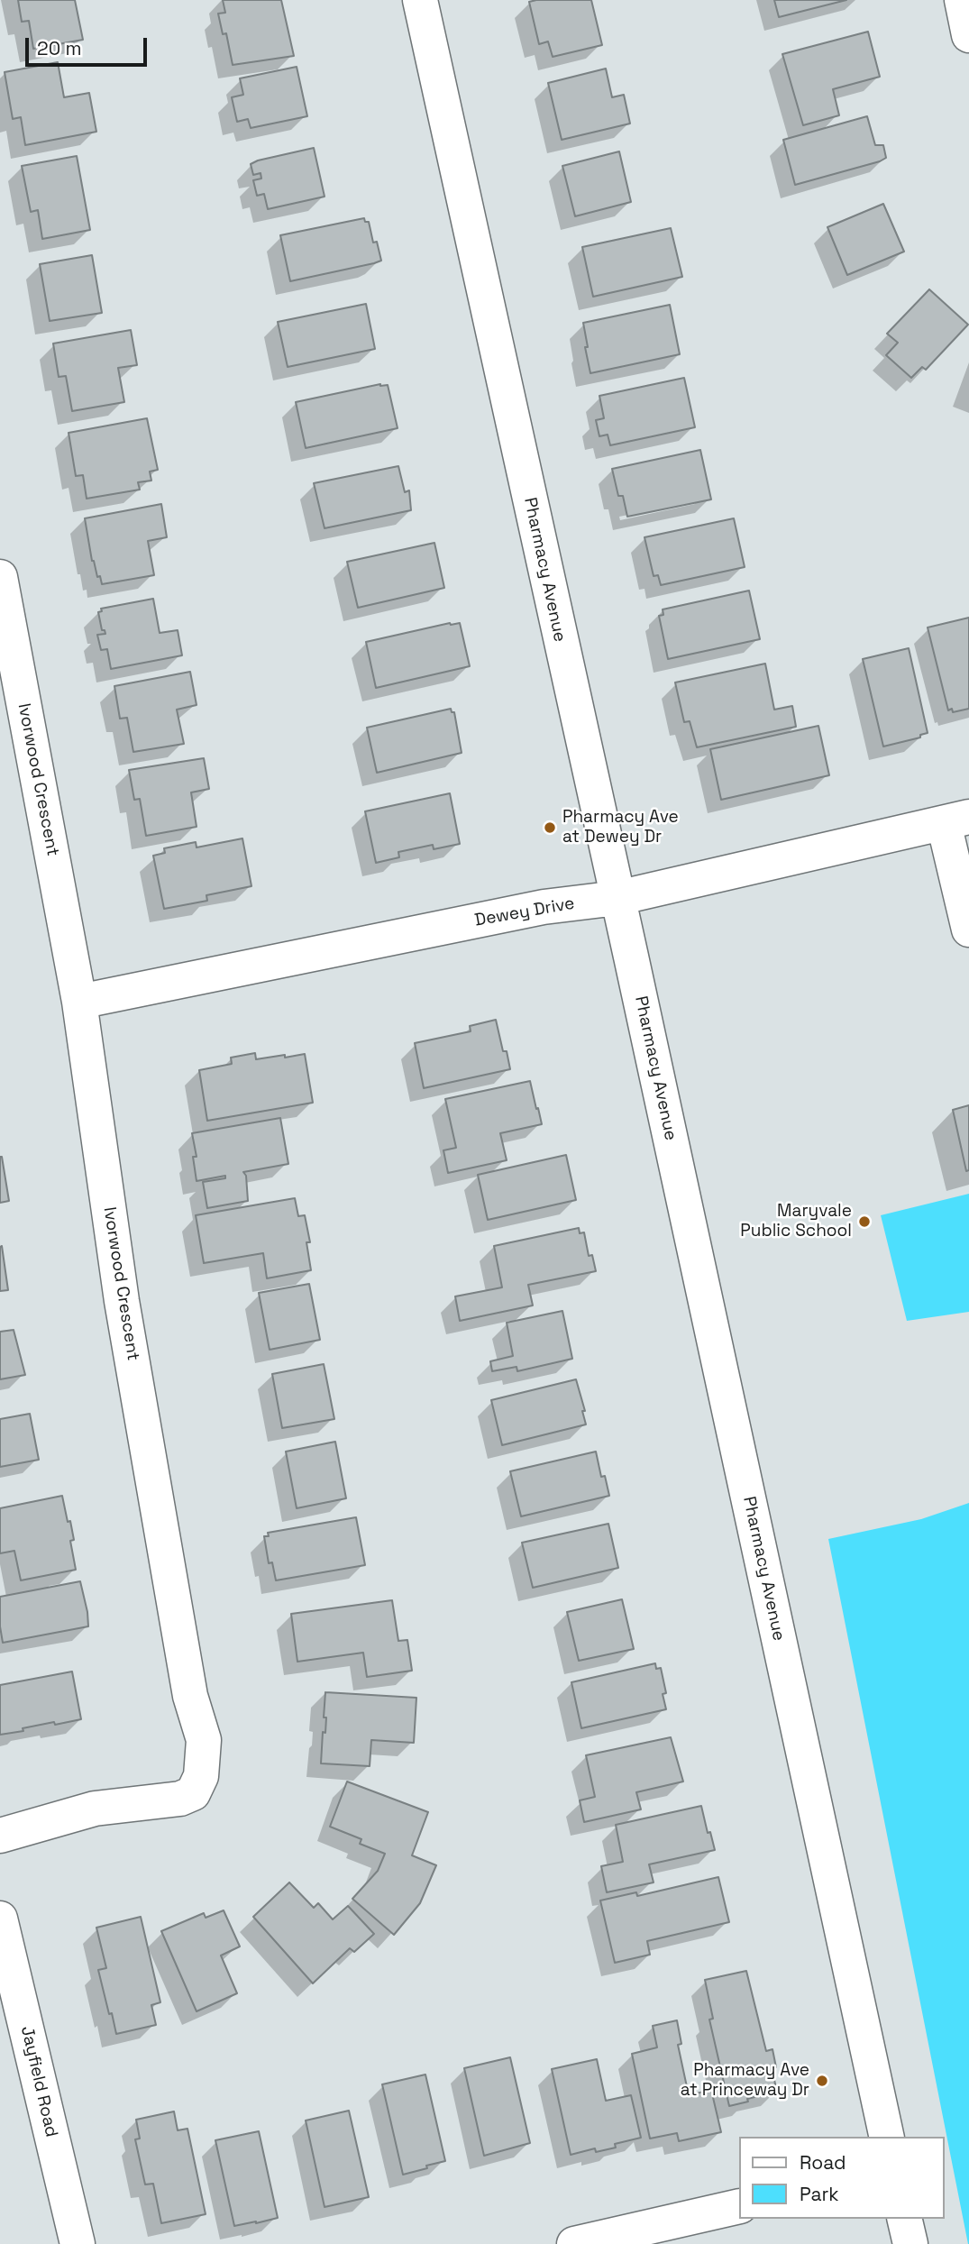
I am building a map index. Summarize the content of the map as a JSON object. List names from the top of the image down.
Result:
{
  "streets": {
    "street": [
      "Pharmacy Avenue",
      "Ivorwood Crescent",
      "Dewey Drive",
      "Jayfield Road"
    ]
  },
  "crossings": [
    ["Pharmacy Avenue", "Dewey Drive"],
    ["Ivorwood Crescent", "Dewey Drive"]
  ],
  "places": ["Pharmacy Ave at Dewey Dr", "Maryvale Public School", "Pharmacy Ave at Princeway Dr"],
  "legend": ["Road", "Park"],
  "scale_bar": "20 m"
}
